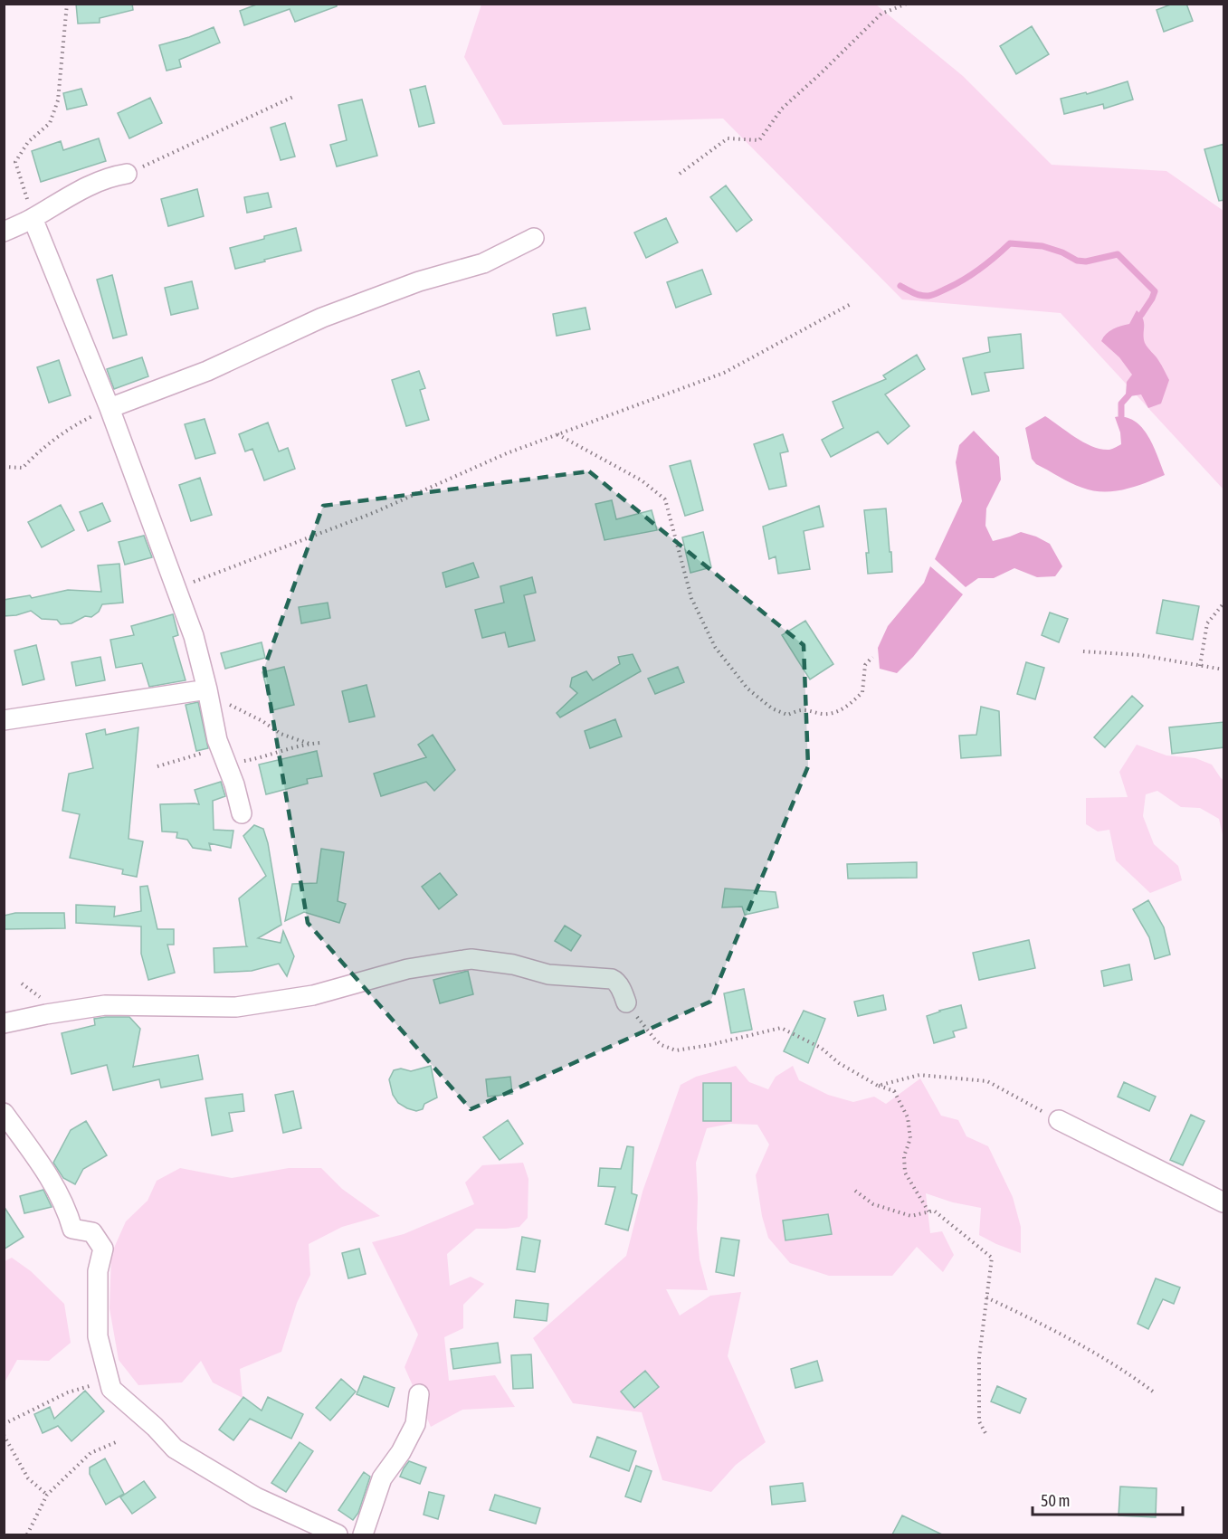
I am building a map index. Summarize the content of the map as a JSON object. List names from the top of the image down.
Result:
{
  "scale_bar": "50 m"
}
